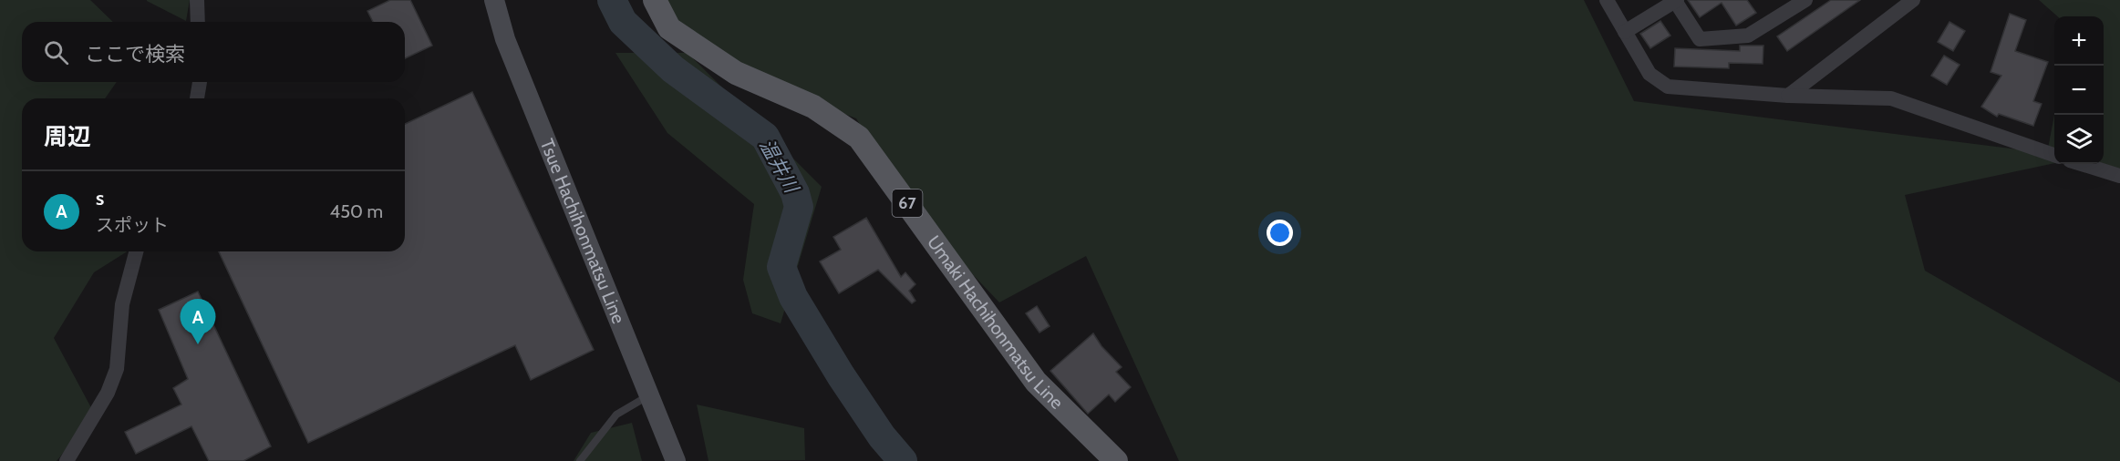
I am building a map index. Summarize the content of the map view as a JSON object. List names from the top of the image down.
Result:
{
  "streets": {
    "main road": ["67", "Tsue Hachihonmatsu Line", "Umaki Hachihonmatsu Line"]
  },
  "water": ["温井川"],
  "page": {
    "map_buttons": ["+", "−"],
    "search": "ここで検索",
    "heading": "周辺",
    "list": [
      {
        "mark": "A",
        "name": "s",
        "note": "スポット",
        "value": "450 m"
      }
    ],
    "pins": "A"
  }
}
